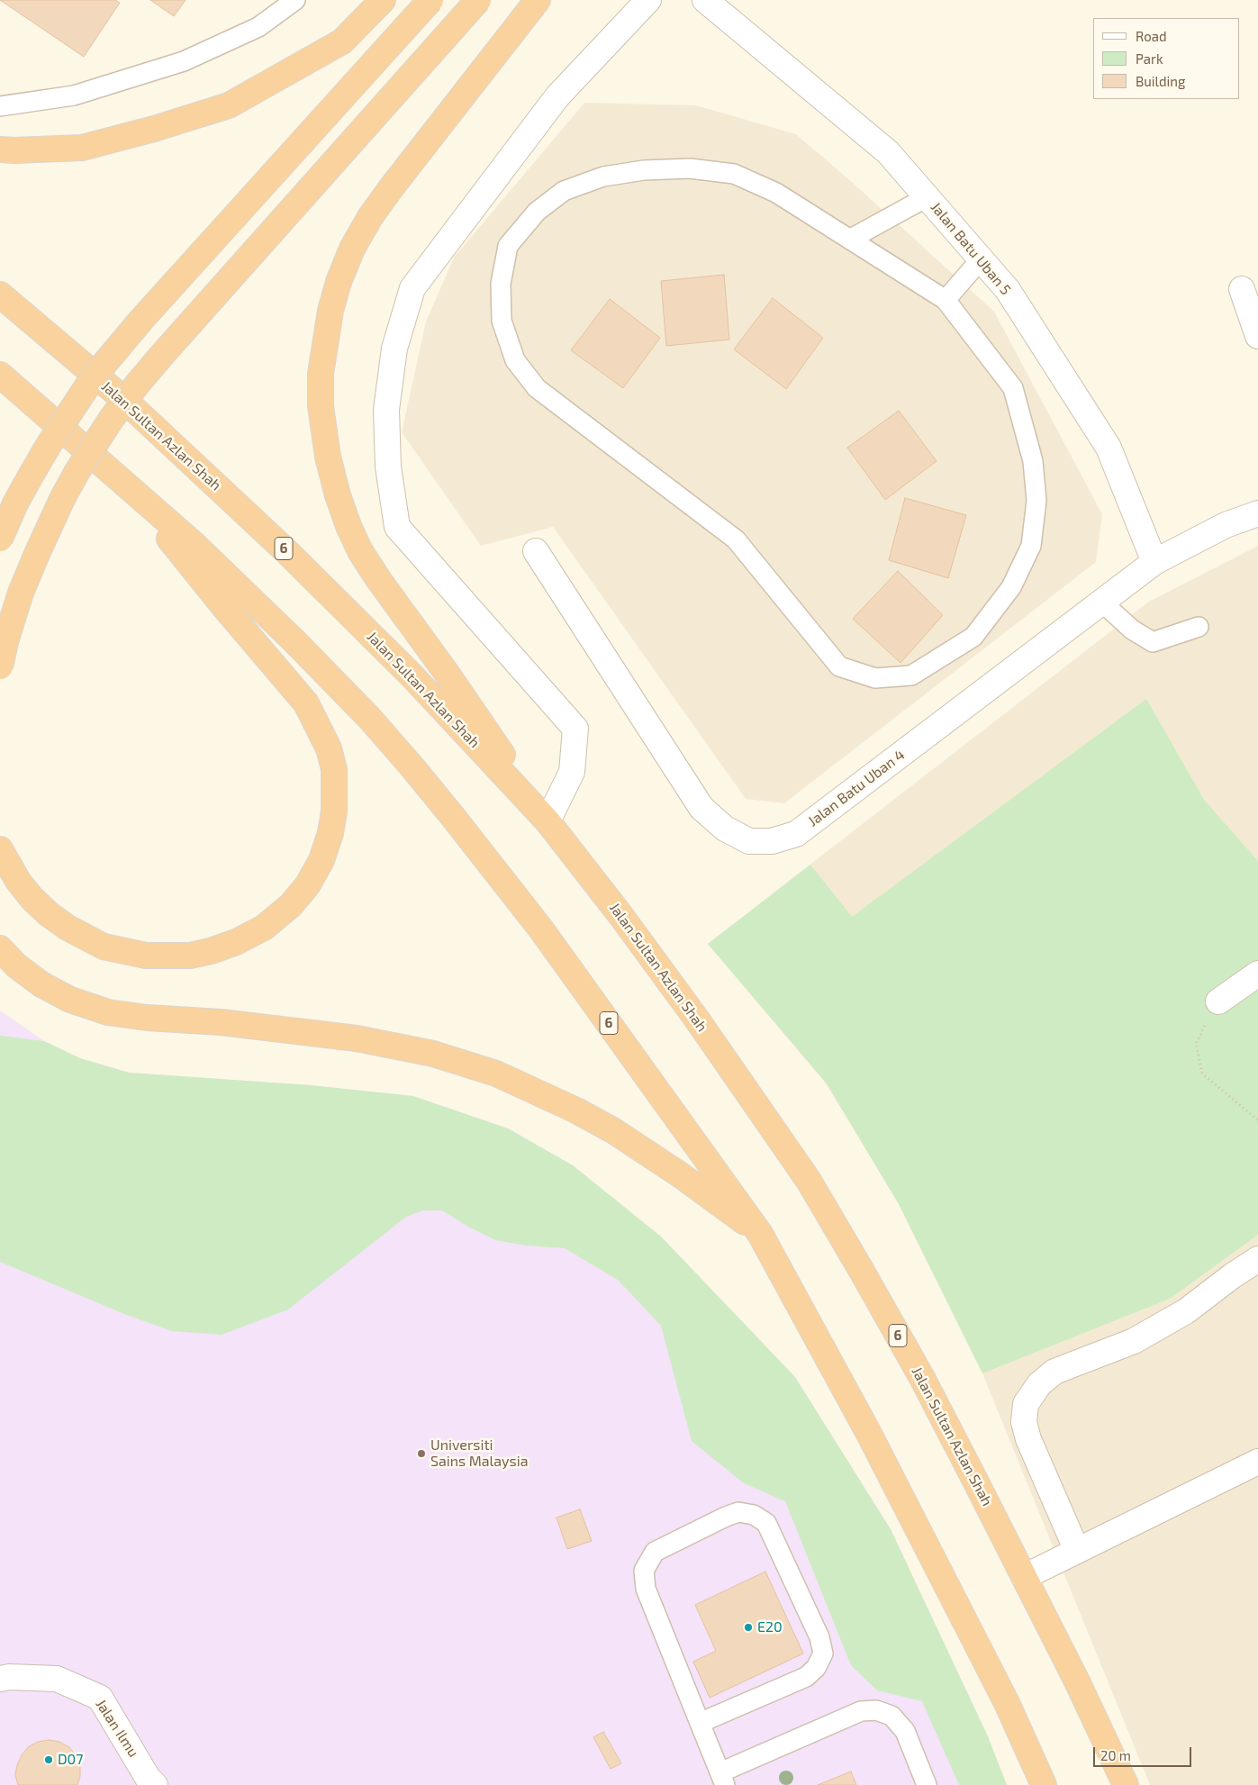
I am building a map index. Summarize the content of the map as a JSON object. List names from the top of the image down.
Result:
{
  "streets": {
    "highway": ["Jalan Sultan Azlan Shah", "6"],
    "street": ["Jalan Batu Uban 5", "Jalan Batu Uban 4", "Jalan Ilmu"]
  },
  "crossings": [
    ["Jalan Batu Uban 5", "Jalan Batu Uban 4"]
  ],
  "places": ["Universiti Sains Malaysia", "E20", "D07"],
  "legend": ["Road", "Park", "Building"],
  "scale_bar": "20 m"
}
